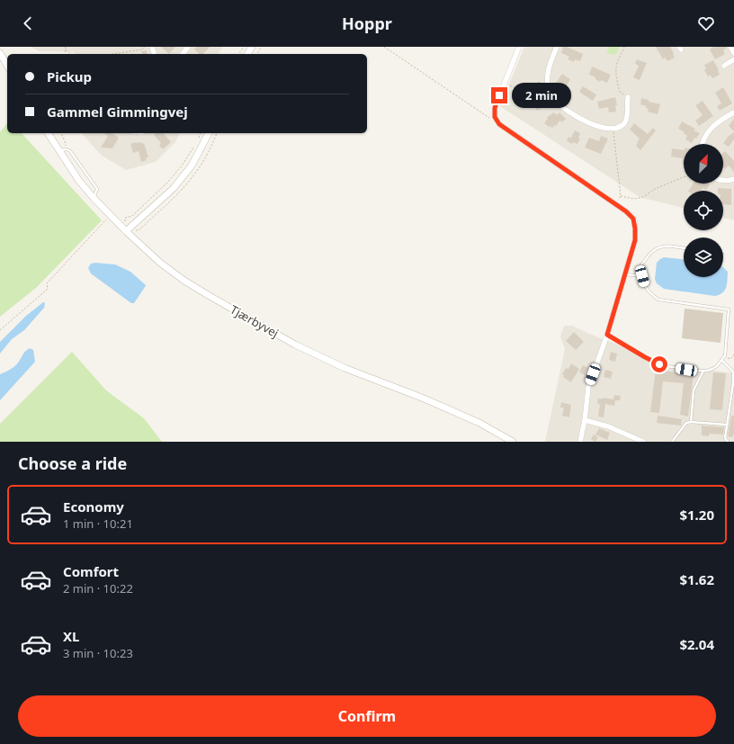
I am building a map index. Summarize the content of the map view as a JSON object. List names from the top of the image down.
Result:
{
  "streets": {
    "street": ["Tjærbyvej"]
  },
  "north": "top right",
  "page": {
    "header": "Hoppr",
    "banner": ["Pickup", "Gammel Gimmingvej"],
    "bubble": "2 min",
    "heading": "Choose a ride",
    "list": [
      {
        "name": "Economy",
        "note": "1 min · 10:21",
        "value": "$1.20"
      },
      {
        "name": "Comfort",
        "note": "2 min · 10:22",
        "value": "$1.62"
      },
      {
        "name": "XL",
        "note": "3 min · 10:23",
        "value": "$2.04"
      }
    ],
    "buttons": "Confirm"
  }
}
